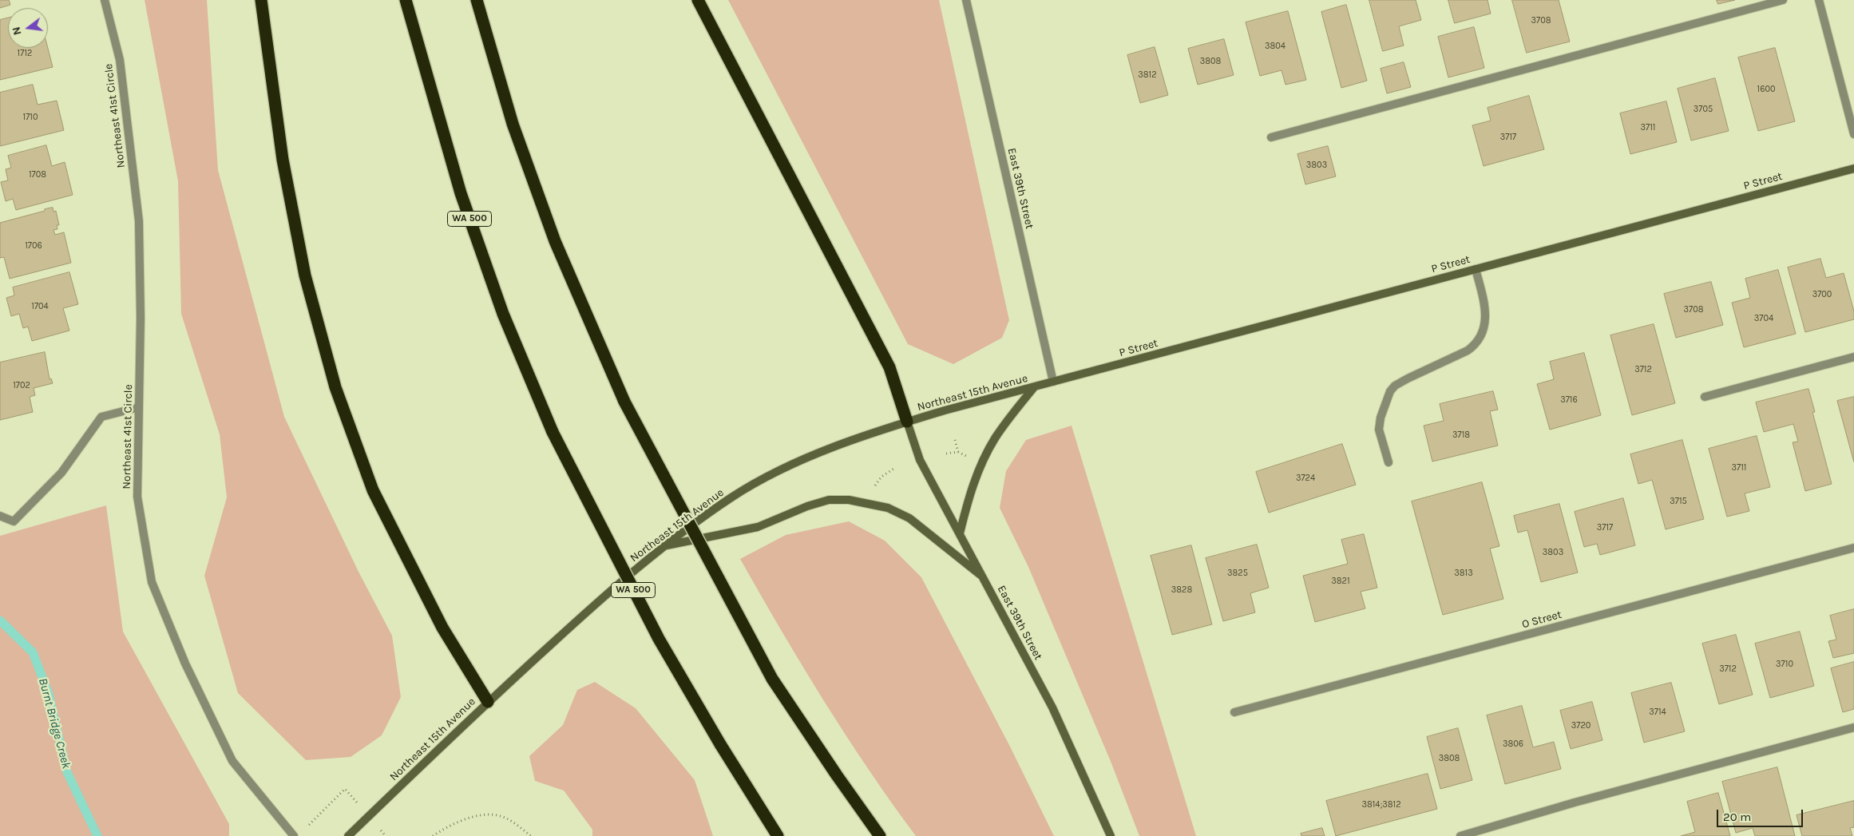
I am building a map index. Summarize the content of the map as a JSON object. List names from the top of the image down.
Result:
{
  "streets": {
    "highway": ["WA 500"],
    "main road": ["P Street", "East 39th Street", "Northeast 15th Avenue"],
    "street": ["Northeast 41st Circle", "O Street"]
  },
  "crossings": [
    ["P Street", "East 39th Street"],
    ["P Street", "Northeast 15th Avenue"],
    ["East 39th Street", "Northeast 15th Avenue"]
  ],
  "water": ["Burnt Bridge Creek"],
  "house_numbers": [
    "3708",
    "3804",
    "1712",
    "3808",
    "3812",
    "1600",
    "3705",
    "1710",
    "3711",
    "3717",
    "3803",
    "1708",
    "1706",
    "3700",
    "1704",
    "3708",
    "3704",
    "3712",
    "1702",
    "3716",
    "3718",
    "3711",
    "3724",
    "3715",
    "3717",
    "3803",
    "3825",
    "3813",
    "3821",
    "3828",
    "3710",
    "3712",
    "3714",
    "3720",
    "3806",
    "3808",
    "3814;3812"
  ],
  "scale_bar": "20 m",
  "north": "left"
}
